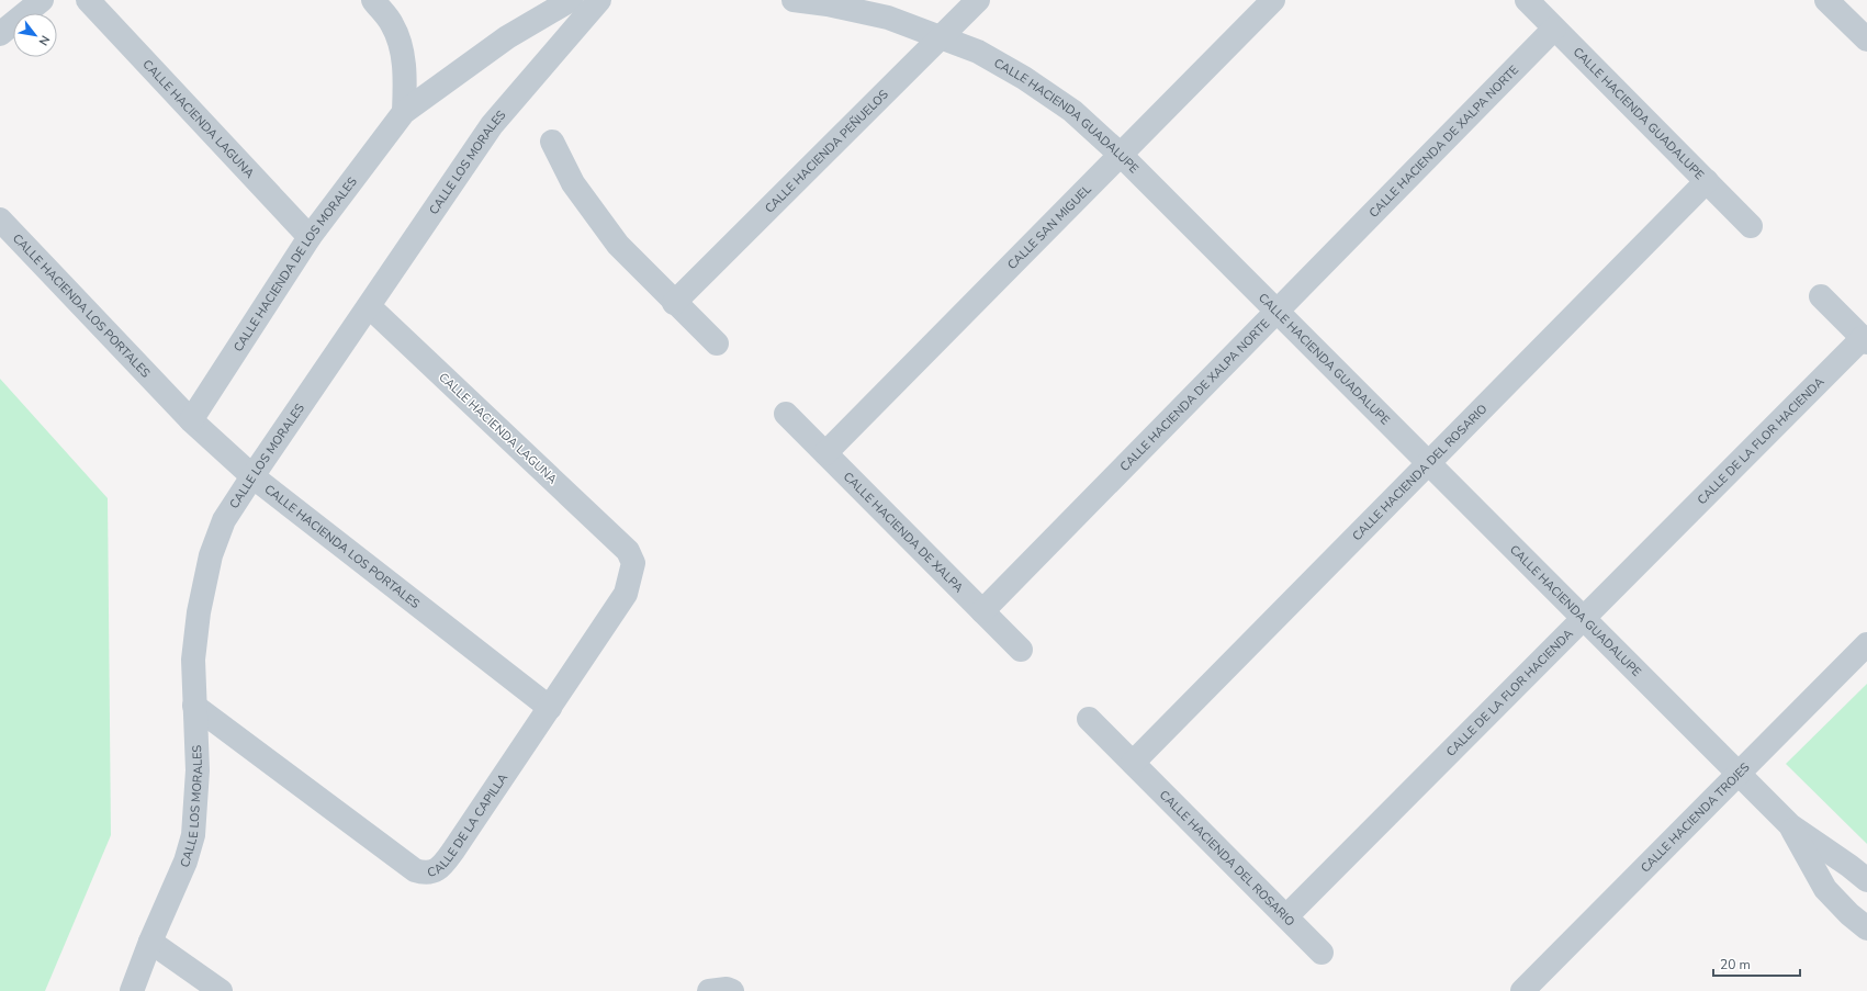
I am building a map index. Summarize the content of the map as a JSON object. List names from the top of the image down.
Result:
{
  "streets": {
    "street": [
      "CALLE HACIENDA GUADALUPE",
      "CALLE HACIENDA LAGUNA",
      "CALLE HACIENDA DE XALPA NORTE",
      "CALLE HACIENDA PEÑUELOS",
      "CALLE LOS MORALES",
      "CALLE SAN MIGUEL",
      "CALLE HACIENDA DE LOS MORALES",
      "CALLE HACIENDA LOS PORTALES",
      "CALLE DE LA FLOR HACIENDA",
      "CALLE HACIENDA DEL ROSARIO",
      "CALLE HACIENDA DE XALPA",
      "CALLE HACIENDA TROJES",
      "CALLE DE LA CAPILLA"
    ]
  },
  "crossings": [
    ["CALLE HACIENDA GUADALUPE", "CALLE HACIENDA DE XALPA NORTE"],
    ["CALLE HACIENDA GUADALUPE", "CALLE HACIENDA PEÑUELOS"],
    ["CALLE HACIENDA GUADALUPE", "CALLE SAN MIGUEL"],
    ["CALLE HACIENDA GUADALUPE", "CALLE DE LA FLOR HACIENDA"],
    ["CALLE HACIENDA GUADALUPE", "CALLE HACIENDA DEL ROSARIO"],
    ["CALLE HACIENDA GUADALUPE", "CALLE HACIENDA TROJES"],
    ["CALLE HACIENDA LAGUNA", "CALLE LOS MORALES"],
    ["CALLE HACIENDA LAGUNA", "CALLE HACIENDA DE LOS MORALES"],
    ["CALLE HACIENDA LAGUNA", "CALLE DE LA CAPILLA"],
    ["CALLE HACIENDA DE XALPA NORTE", "CALLE HACIENDA DE XALPA"],
    ["CALLE LOS MORALES", "CALLE HACIENDA LOS PORTALES"],
    ["CALLE LOS MORALES", "CALLE DE LA CAPILLA"],
    ["CALLE SAN MIGUEL", "CALLE HACIENDA DE XALPA"],
    ["CALLE HACIENDA DE LOS MORALES", "CALLE HACIENDA LOS PORTALES"],
    ["CALLE HACIENDA LOS PORTALES", "CALLE DE LA CAPILLA"],
    ["CALLE DE LA FLOR HACIENDA", "CALLE HACIENDA DEL ROSARIO"]
  ],
  "scale_bar": "20 m",
  "north": "bottom right"
}
